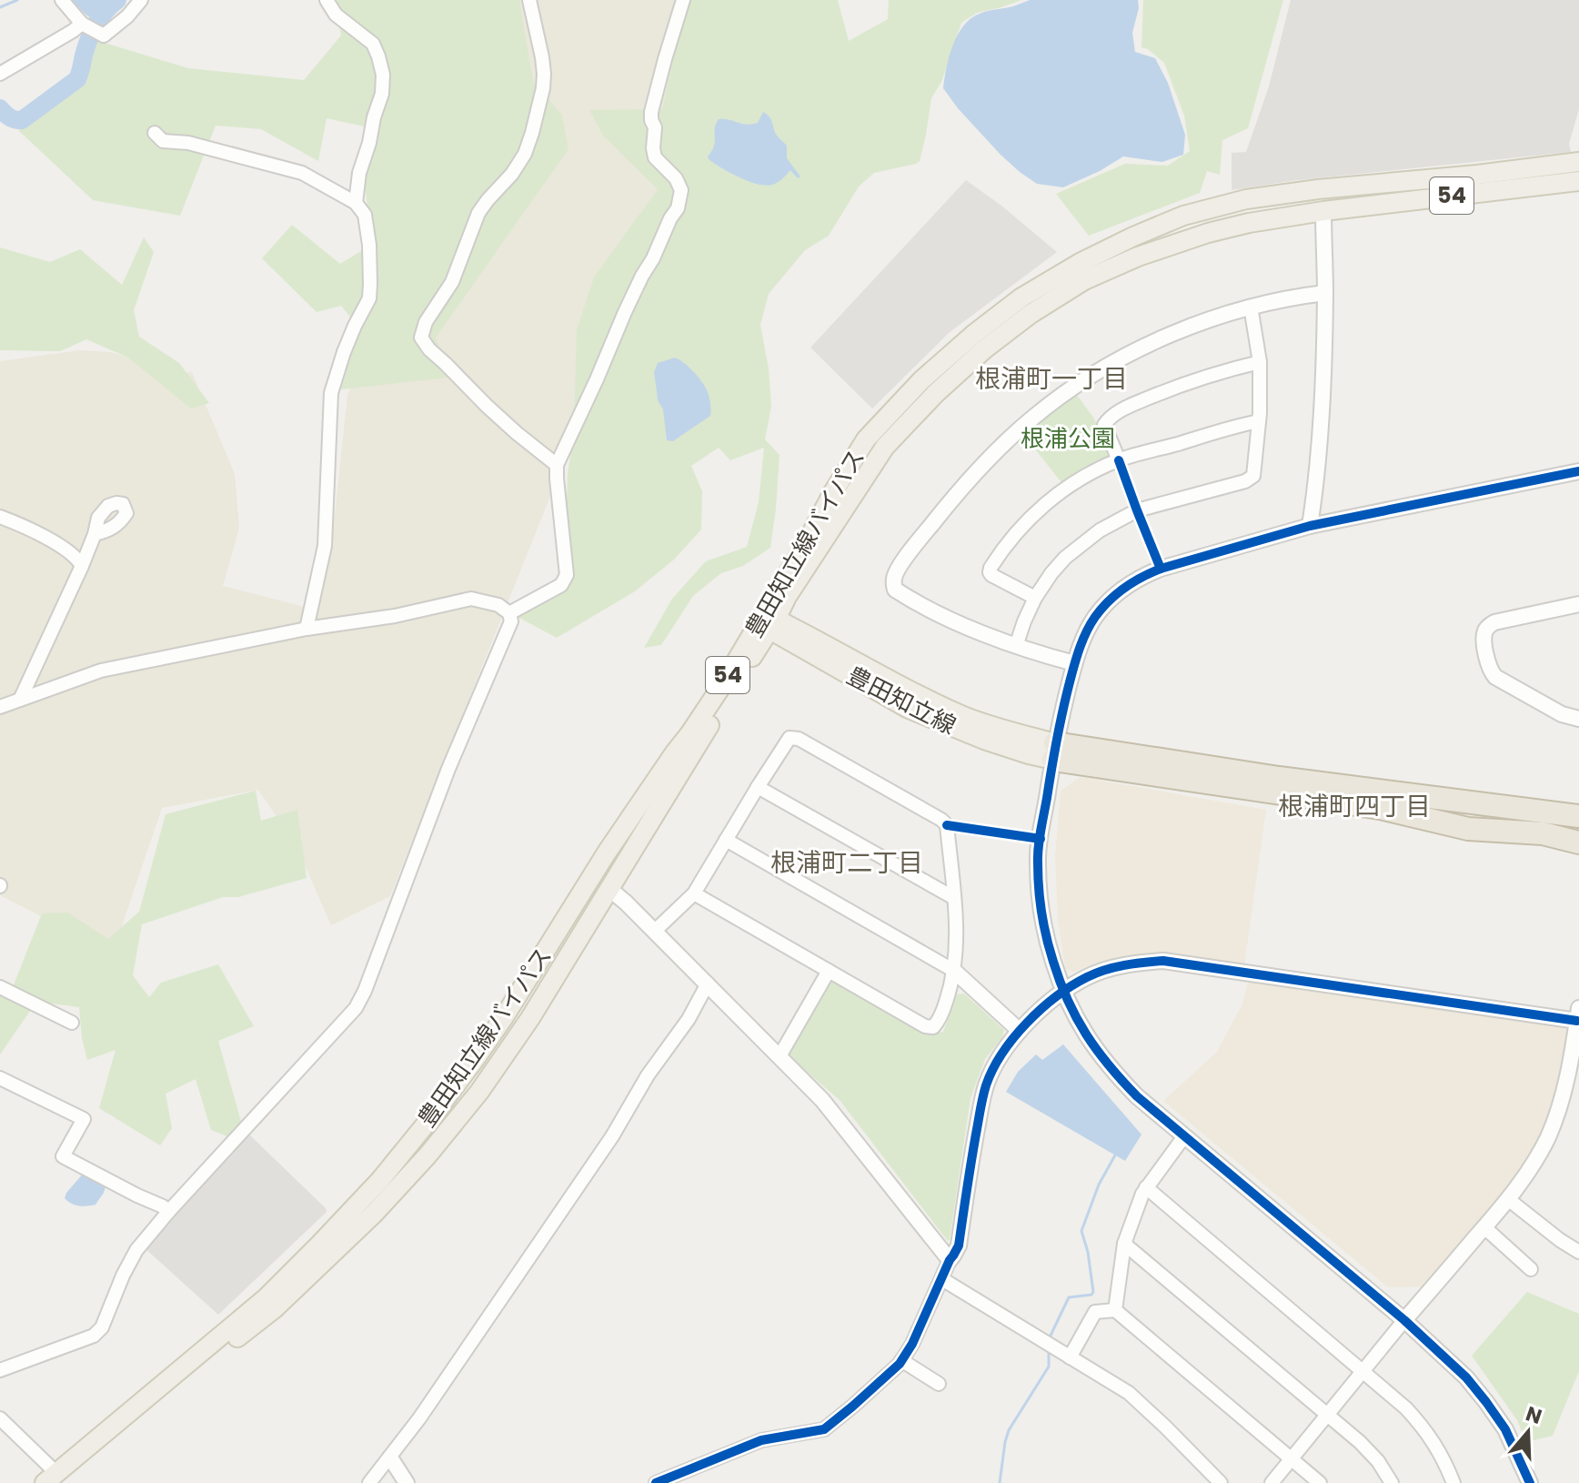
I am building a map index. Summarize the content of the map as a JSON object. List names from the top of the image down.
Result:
{
  "streets": {
    "highway": ["54"],
    "main road": ["豊田知立線バイパス", "豊田知立線"]
  },
  "crossings": [
    ["54", "豊田知立線"],
    ["豊田知立線バイパス", "豊田知立線"]
  ],
  "districts": ["根浦町一丁目", "根浦町四丁目", "根浦町二丁目"],
  "parks": ["根浦公園"],
  "north": "top"
}
